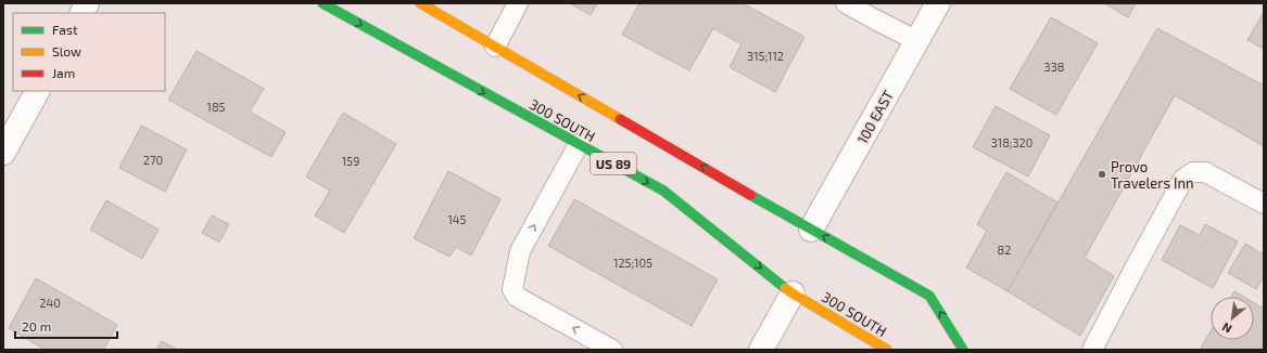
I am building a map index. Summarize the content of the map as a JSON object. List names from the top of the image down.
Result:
{
  "streets": {
    "main road": ["300 SOUTH", "US 89"],
    "street": ["100 EAST"]
  },
  "crossings": [
    ["100 EAST", "300 SOUTH"]
  ],
  "places": ["Provo Travelers Inn"],
  "house_numbers": [
    "315;112",
    "338",
    "185",
    "318;320",
    "270",
    "159",
    "145",
    "82",
    "125;105",
    "240"
  ],
  "legend": ["Fast", "Slow", "Jam"],
  "scale_bar": "20 m",
  "north": "bottom left"
}
